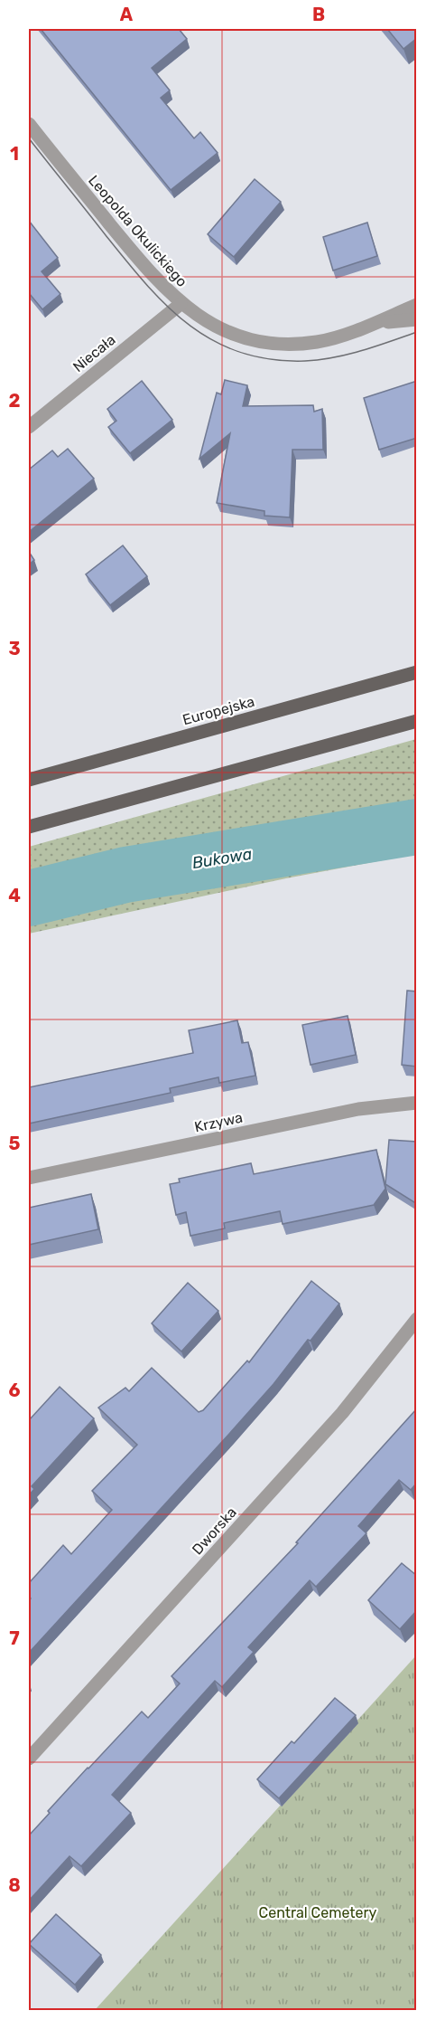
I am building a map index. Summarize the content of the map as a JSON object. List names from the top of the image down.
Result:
{
  "streets": {
    "main road": ["Europejska"],
    "street": [
      "Leopolda Okulickiego",
      "Niecała",
      "Krzywa",
      "Dworska"
    ]
  },
  "crossings": [
    ["Leopolda Okulickiego", "Niecała"]
  ],
  "water": ["Bukowa"],
  "parks": ["Central Cemetery"],
  "grid": {
    "columns": ["A", "B"],
    "rows": [
      "1",
      "2",
      "3",
      "4",
      "5",
      "6",
      "7",
      "8"
    ]
  }
}
